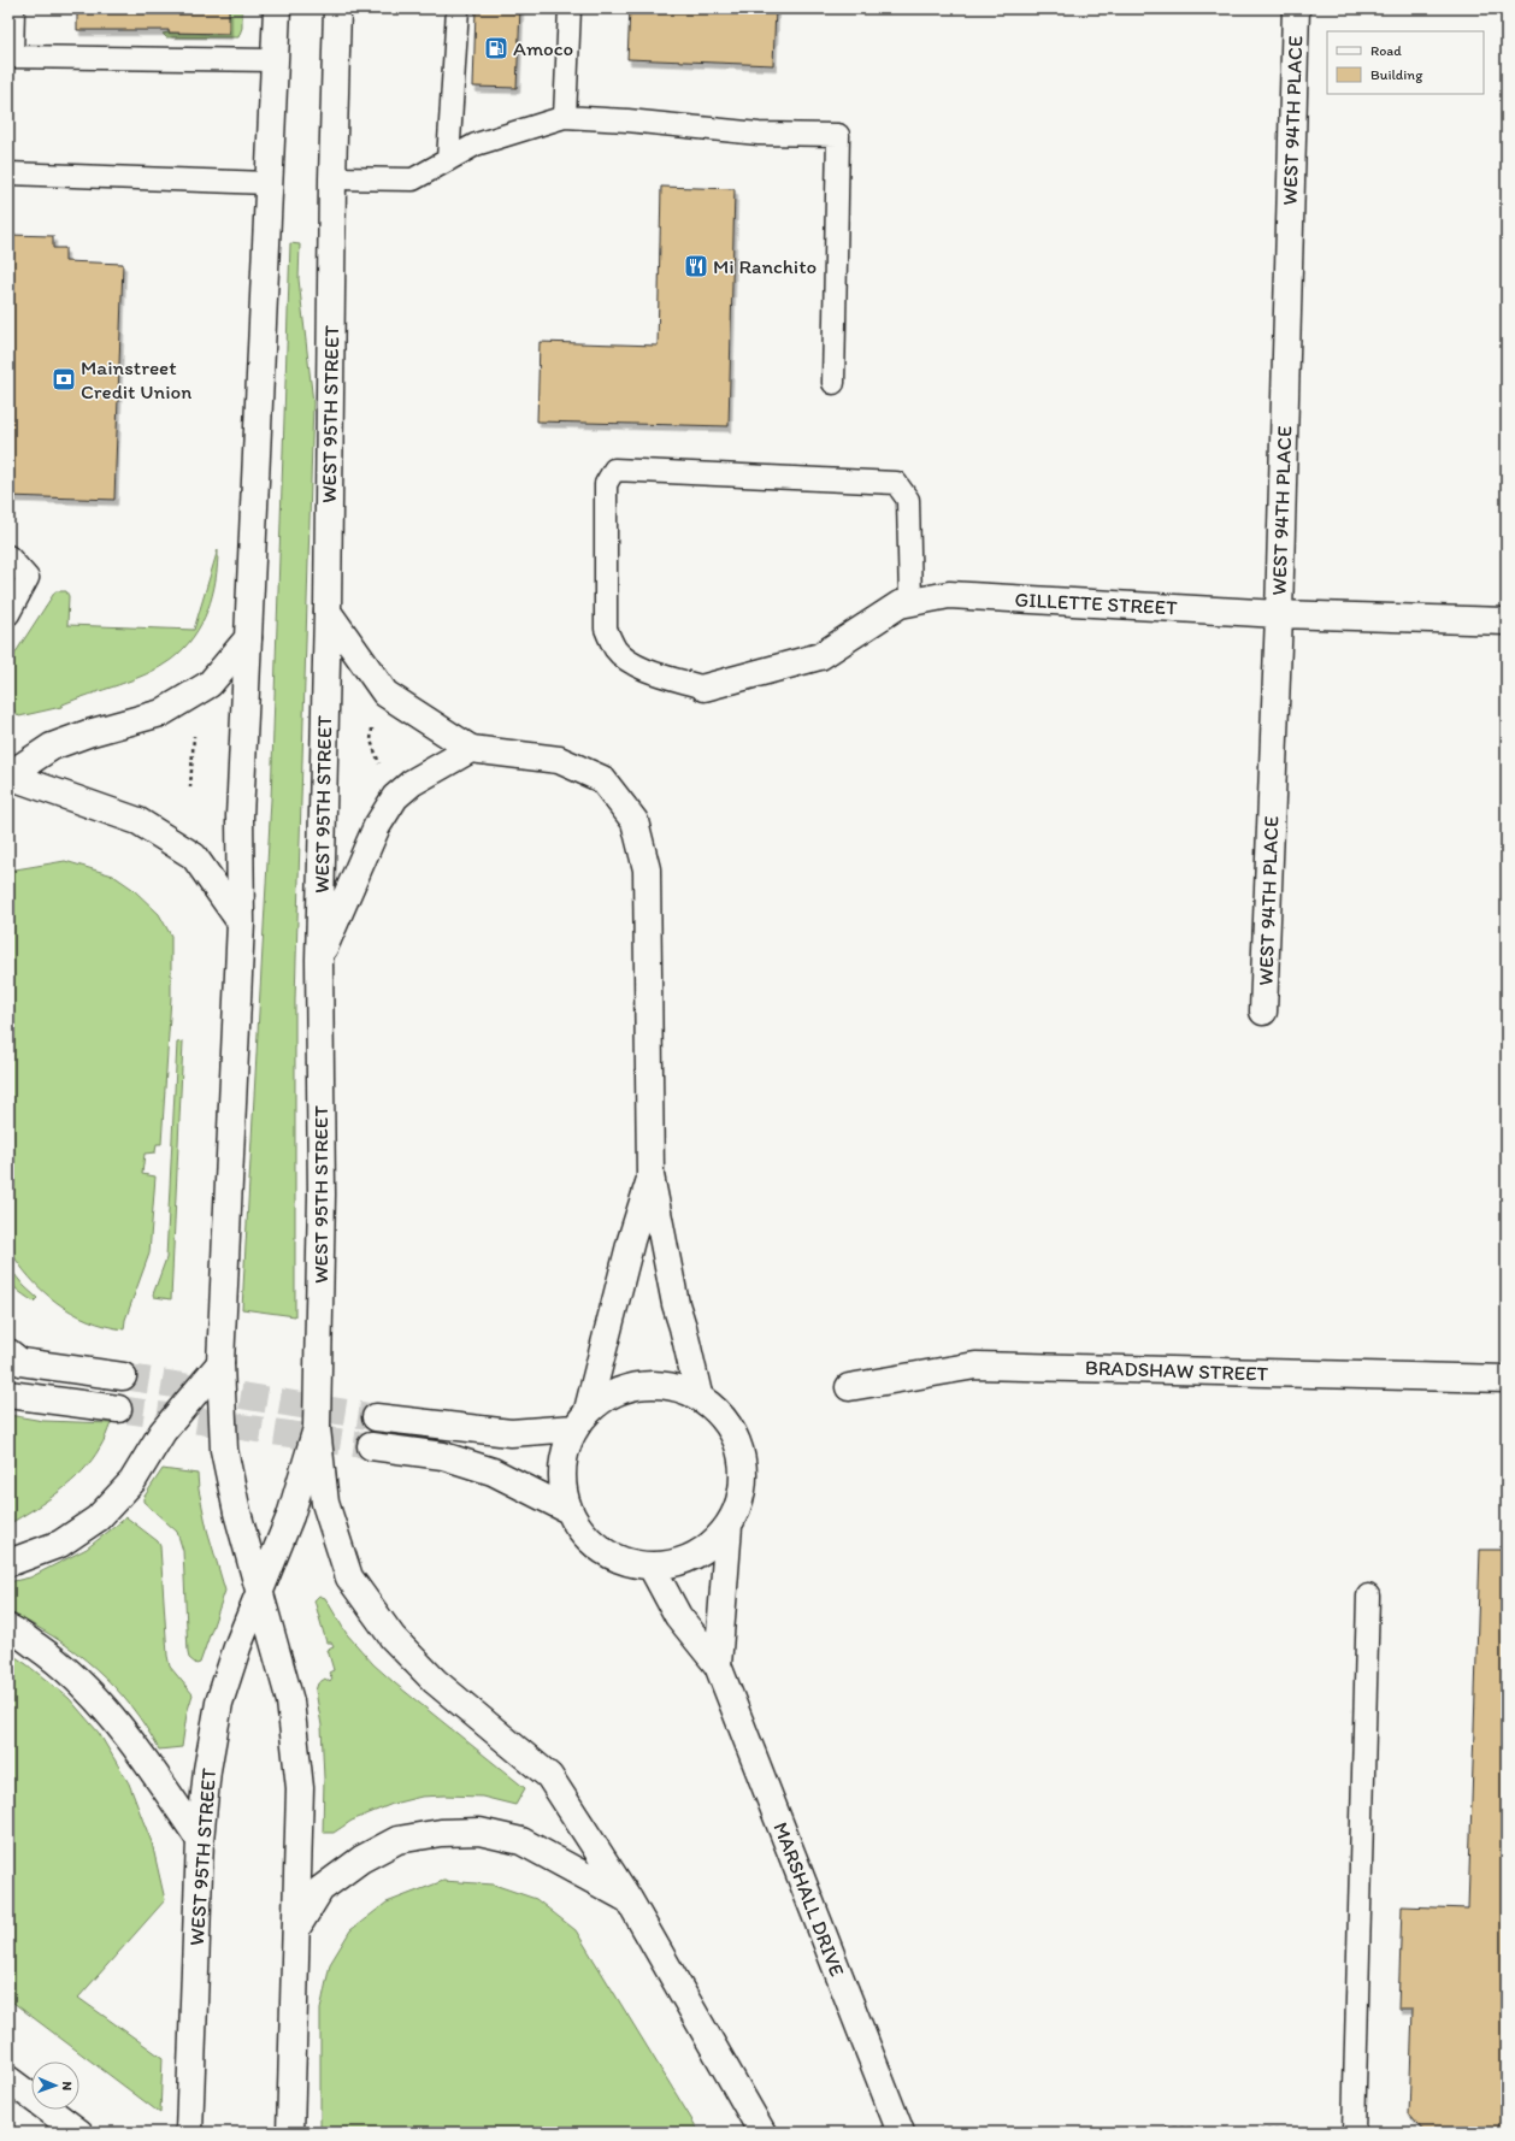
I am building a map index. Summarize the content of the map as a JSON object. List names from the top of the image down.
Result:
{
  "streets": {
    "main road": [
      "WEST 94TH PLACE",
      "WEST 95TH STREET",
      "GILLETTE STREET",
      "BRADSHAW STREET",
      "MARSHALL DRIVE"
    ]
  },
  "crossings": [
    ["WEST 94TH PLACE", "GILLETTE STREET"]
  ],
  "places": {
    "fuel station": ["Amoco"],
    "restaurant": ["Mi Ranchito"],
    "bank": ["Mainstreet Credit Union"]
  },
  "legend": ["Road", "Building"],
  "north": "right"
}
